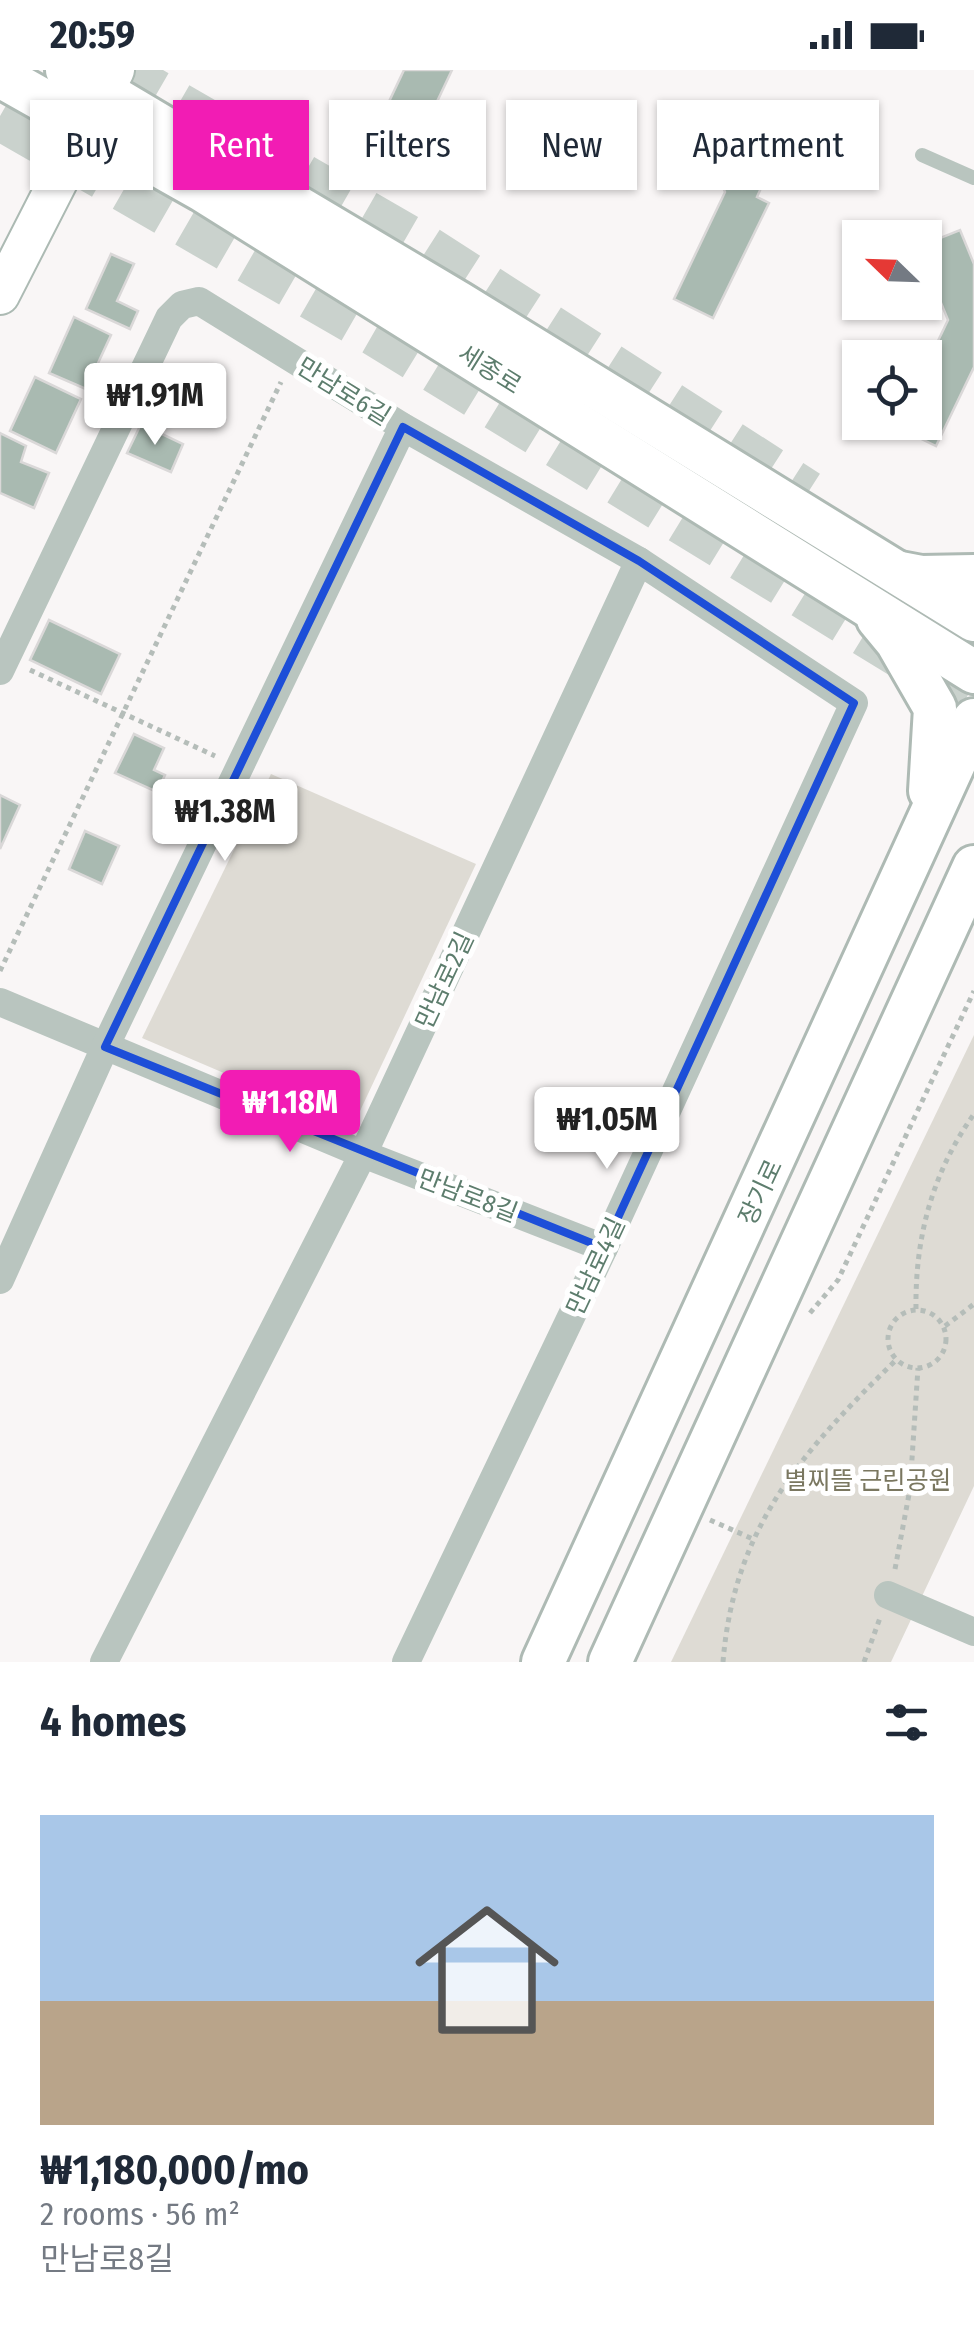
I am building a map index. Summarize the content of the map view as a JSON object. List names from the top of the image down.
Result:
{
  "streets": {
    "main road": ["세종로", "장기로"],
    "street": [
      "만남로6길",
      "만남로2길",
      "만남로8길",
      "만남로4길"
    ]
  },
  "crossings": [
    ["만남로6길", "만남로2길"],
    ["만남로6길", "만남로4길"],
    ["만남로2길", "만남로8길"],
    ["만남로8길", "만남로4길"]
  ],
  "parks": ["별찌뜰 근린공원"],
  "north": "top left",
  "page": {
    "status": "20:59",
    "chip": [
      "Buy",
      "Rent",
      "Filters",
      "New",
      "Apartment"
    ],
    "price": [
      "₩1.91M",
      "₩1.38M",
      "₩1.18M",
      "₩1.05M"
    ],
    "heading": "4 homes",
    "list": [
      {
        "name": "₩1,180,000/mo",
        "note": "2 rooms · 56 m² · 만남로8길"
      }
    ]
  }
}
